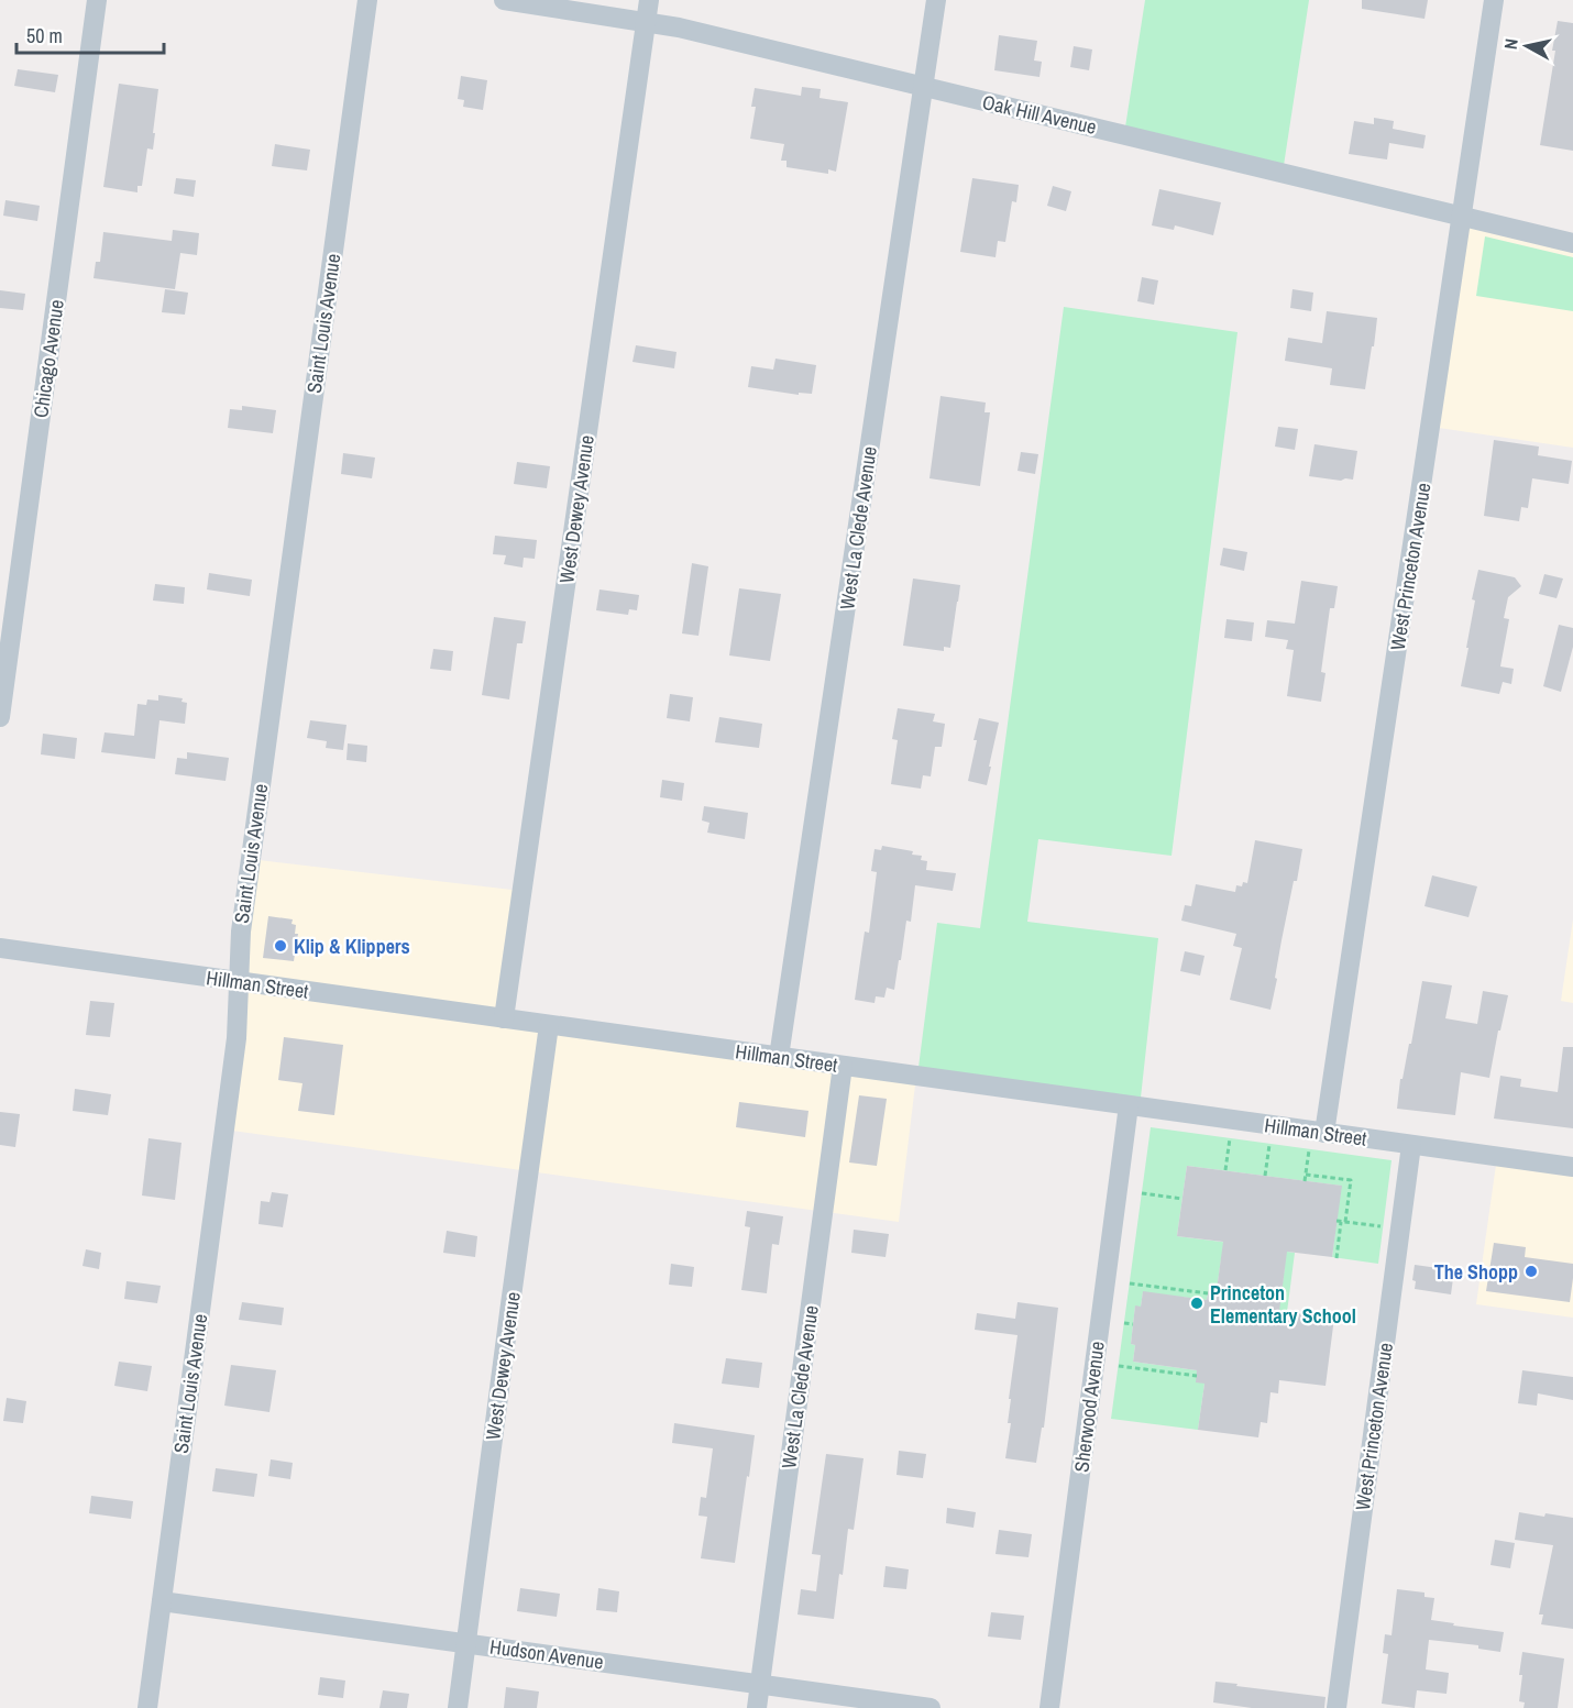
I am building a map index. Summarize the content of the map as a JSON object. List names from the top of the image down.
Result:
{
  "streets": {
    "street": [
      "Oak Hill Avenue",
      "Saint Louis Avenue",
      "Chicago Avenue",
      "West Dewey Avenue",
      "West La Clede Avenue",
      "West Princeton Avenue",
      "Hillman Street",
      "Sherwood Avenue",
      "Hudson Avenue"
    ]
  },
  "crossings": [
    ["Oak Hill Avenue", "West Dewey Avenue"],
    ["Oak Hill Avenue", "West La Clede Avenue"],
    ["Oak Hill Avenue", "West Princeton Avenue"],
    ["Saint Louis Avenue", "Hillman Street"],
    ["Saint Louis Avenue", "Hudson Avenue"],
    ["West Dewey Avenue", "Hillman Street"],
    ["West Dewey Avenue", "Hudson Avenue"],
    ["West La Clede Avenue", "Hillman Street"],
    ["West La Clede Avenue", "Hudson Avenue"],
    ["West Princeton Avenue", "Hillman Street"],
    ["Hillman Street", "Sherwood Avenue"]
  ],
  "places": ["Klip & Klippers", "The Shopp", "Princeton Elementary School"],
  "scale_bar": "50 m",
  "north": "left"
}
